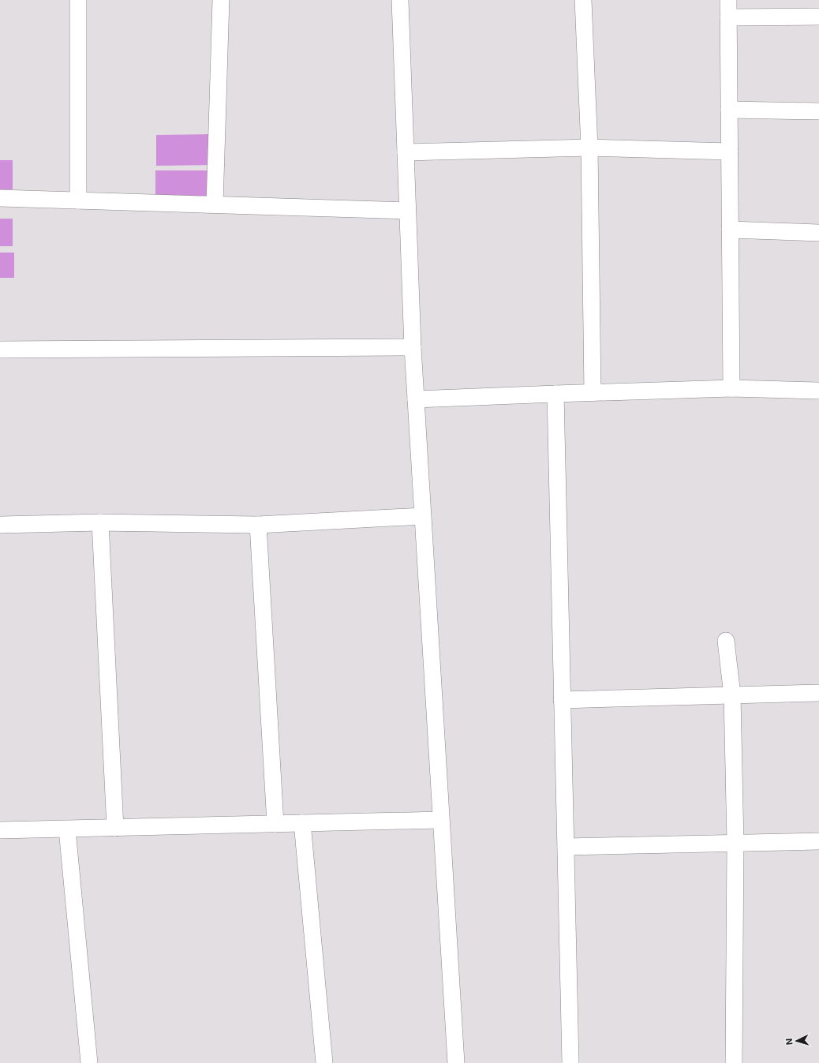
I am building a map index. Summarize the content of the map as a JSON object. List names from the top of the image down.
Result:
{
  "north": "left"
}
